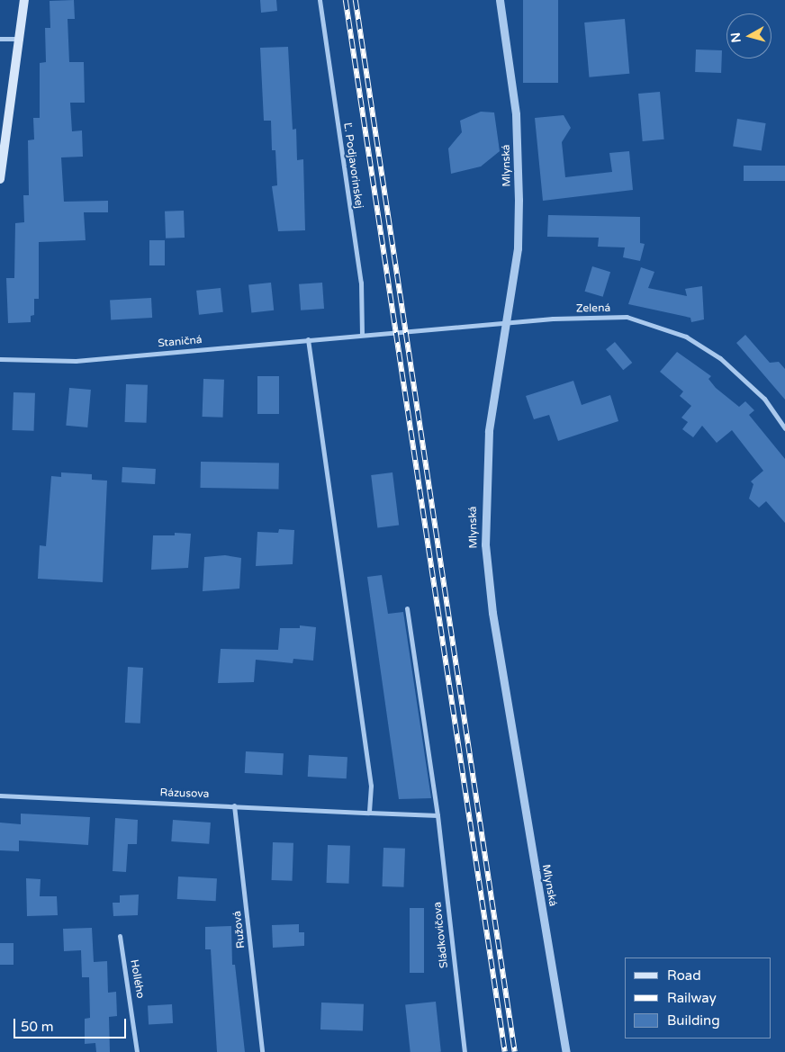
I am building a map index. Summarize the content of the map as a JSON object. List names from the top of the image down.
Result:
{
  "streets": {
    "street": [
      "Ľ. Podjavorinskej",
      "Mlynská",
      "Zelená",
      "Staničná",
      "Rázusova",
      "Ružová",
      "Sládkovičova",
      "Hollého"
    ]
  },
  "crossings": [
    ["Ľ. Podjavorinskej", "Zelená"],
    ["Ľ. Podjavorinskej", "Staničná"],
    ["Mlynská", "Zelená"],
    ["Zelená", "Staničná"],
    ["Rázusova", "Ružová"],
    ["Rázusova", "Sládkovičova"]
  ],
  "legend": ["Road", "Railway", "Building"],
  "scale_bar": "50 m",
  "north": "left"
}
